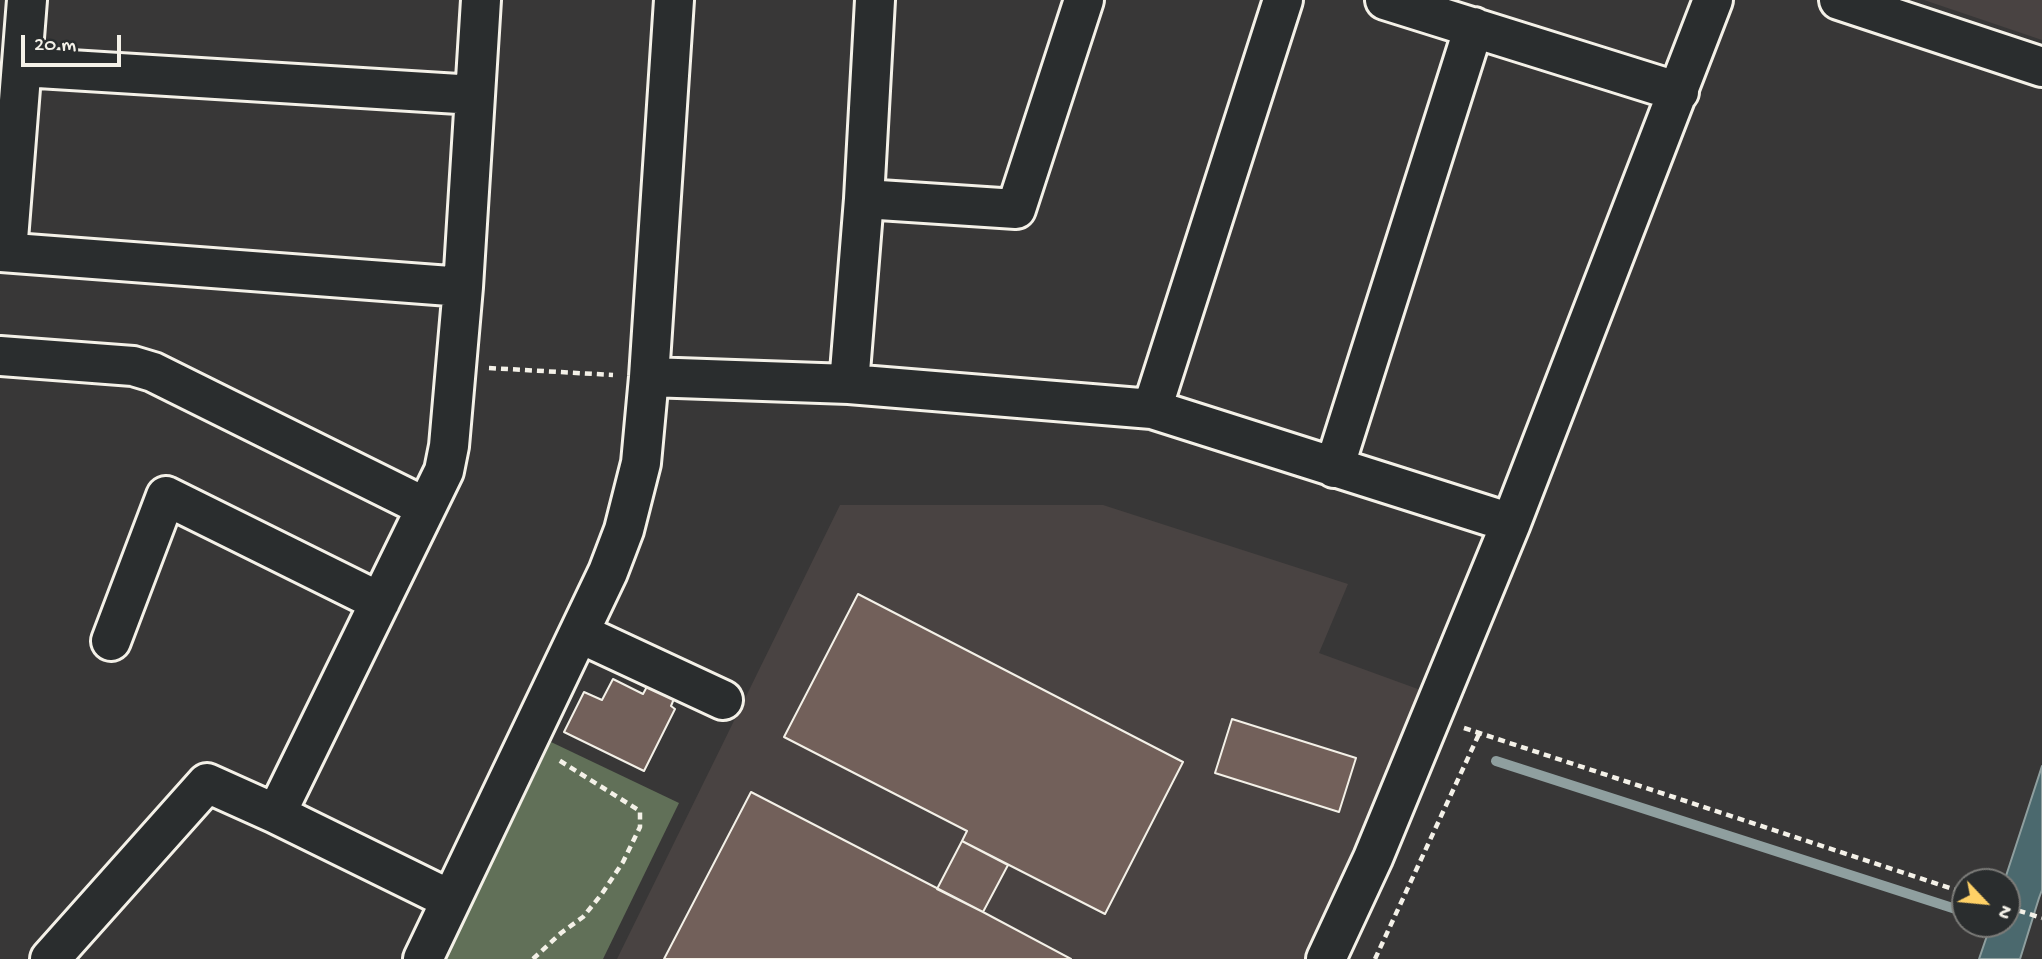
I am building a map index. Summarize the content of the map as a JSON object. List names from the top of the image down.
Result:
{
  "scale_bar": "20 m",
  "north": "bottom right"
}
